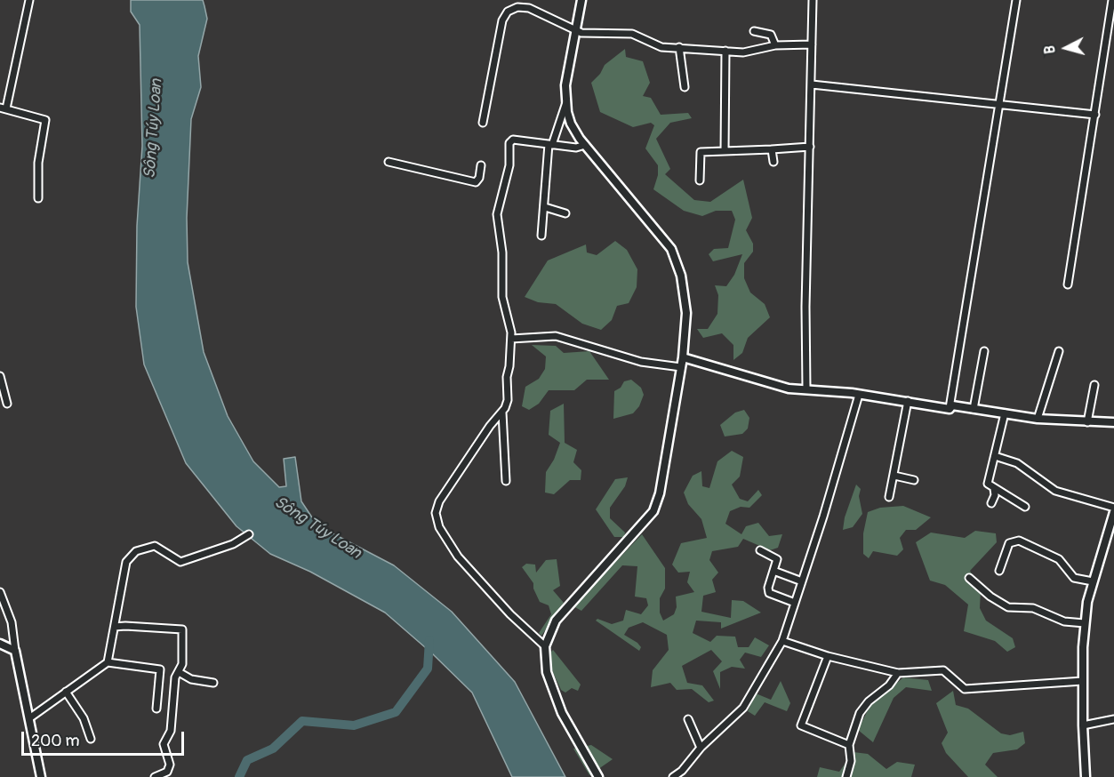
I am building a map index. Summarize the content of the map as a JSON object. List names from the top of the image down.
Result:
{
  "water": ["Sông Túy Loan"],
  "scale_bar": "200 m",
  "north": "left"
}
